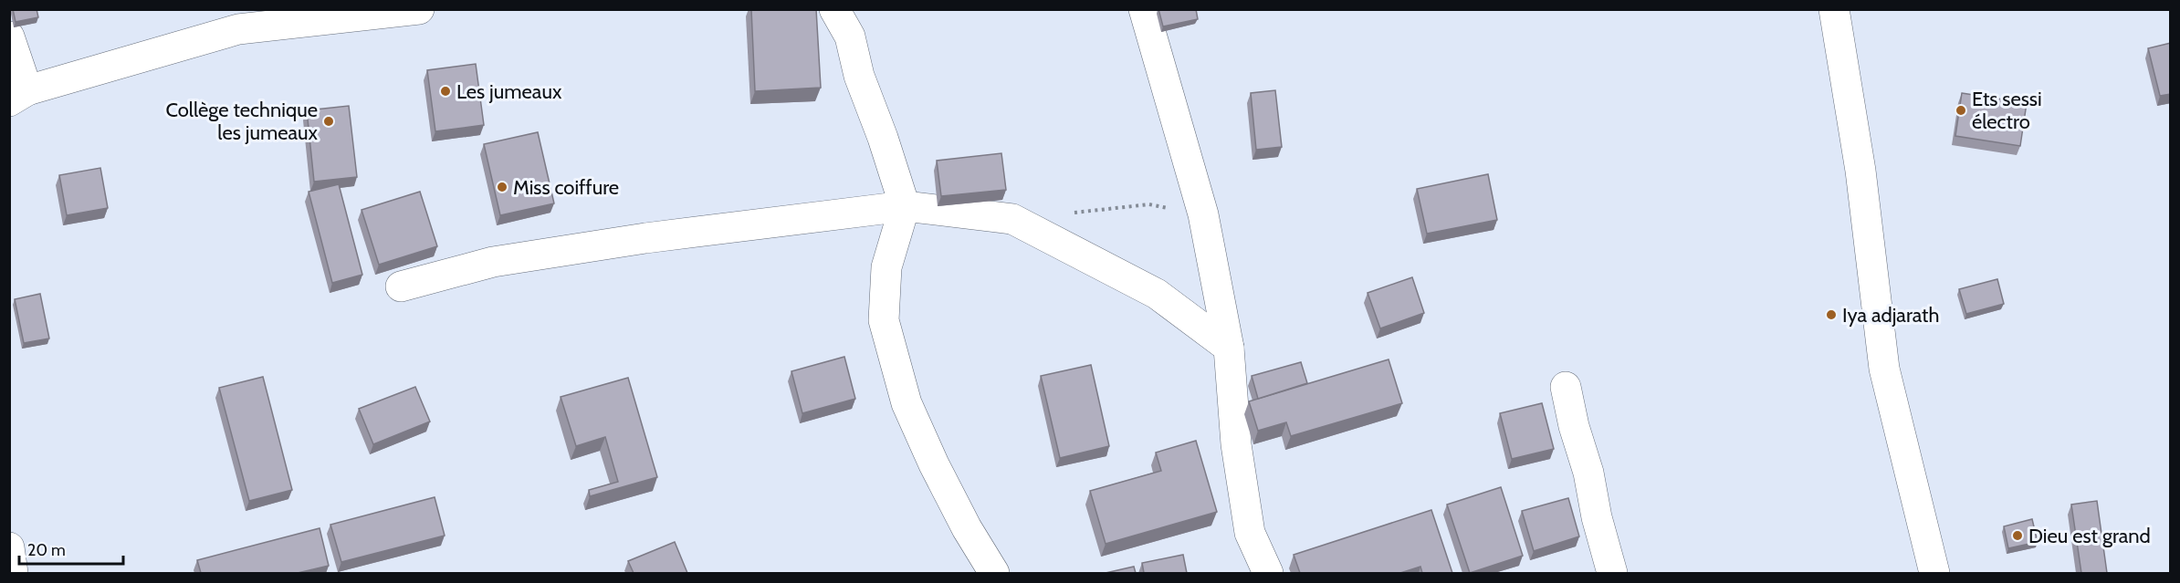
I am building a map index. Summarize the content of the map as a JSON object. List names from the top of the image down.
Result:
{
  "places": [
    "Les jumeaux",
    "Ets sessi électro",
    "Collège technique les jumeaux",
    "Miss coiffure",
    "Iya adjarath",
    "Dieu est grand"
  ],
  "scale_bar": "20 m"
}
